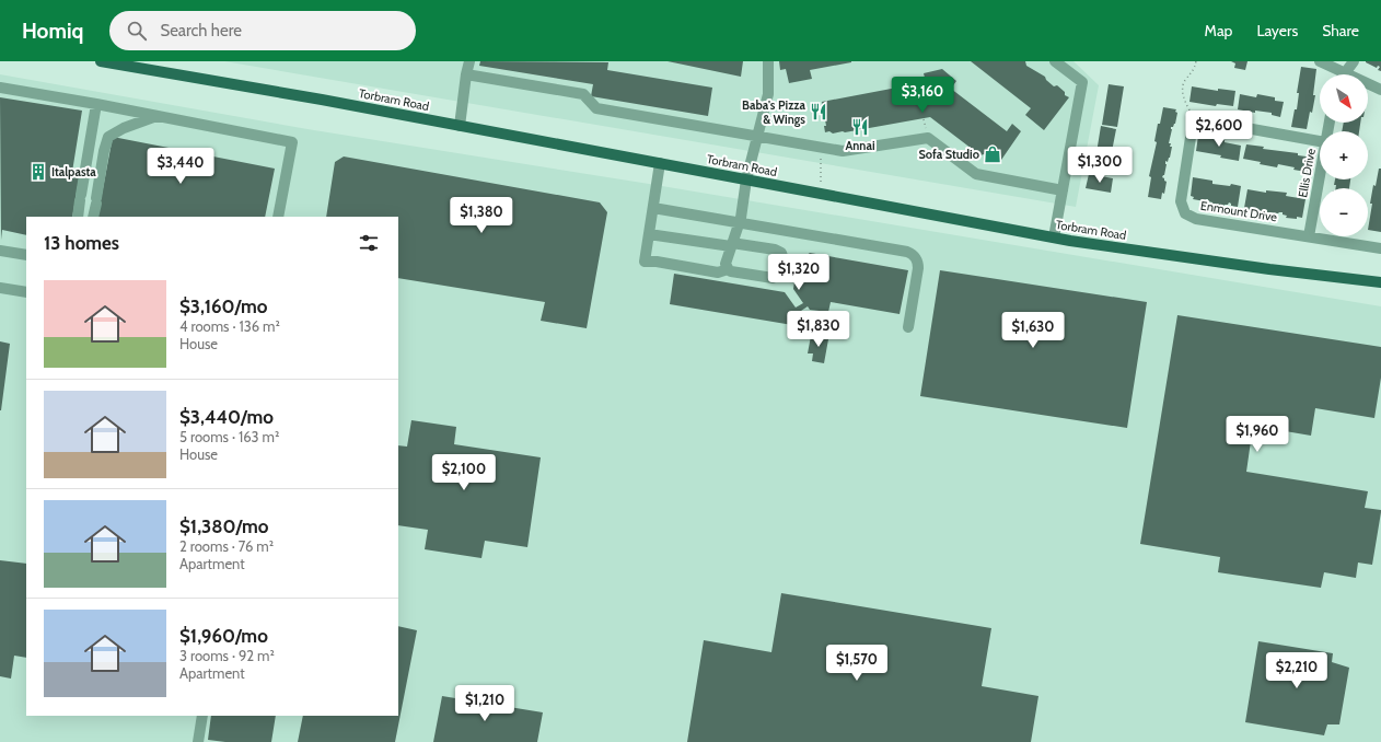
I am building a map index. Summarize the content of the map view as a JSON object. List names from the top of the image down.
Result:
{
  "streets": {
    "main road": ["Torbram Road"],
    "street": ["Ellis Drive", "Enmount Drive"]
  },
  "crossings": [
    ["Ellis Drive", "Enmount Drive"]
  ],
  "places": {
    "restaurant": ["Baba's Pizza & Wings", "Annai"],
    "shop": ["Sofa Studio"],
    "building": ["Italpasta"]
  },
  "north": "bottom right",
  "page": {
    "header": "Homiq",
    "search": "Search here",
    "nav": ["Map", "Layers", "Share"],
    "map_buttons": ["+", "−"],
    "price": [
      "$3,160",
      "$2,600",
      "$1,300",
      "$3,440",
      "$1,380",
      "$1,320",
      "$1,830",
      "$1,630",
      "$1,960",
      "$2,100",
      "$1,570",
      "$2,210",
      "$1,210"
    ],
    "heading": "13 homes",
    "list": [
      {
        "name": "$3,160/mo",
        "note": "4 rooms · 136 m² · House"
      },
      {
        "name": "$3,440/mo",
        "note": "5 rooms · 163 m² · House"
      },
      {
        "name": "$1,380/mo",
        "note": "2 rooms · 76 m² · Apartment"
      },
      {
        "name": "$1,960/mo",
        "note": "3 rooms · 92 m² · Apartment"
      }
    ]
  }
}
